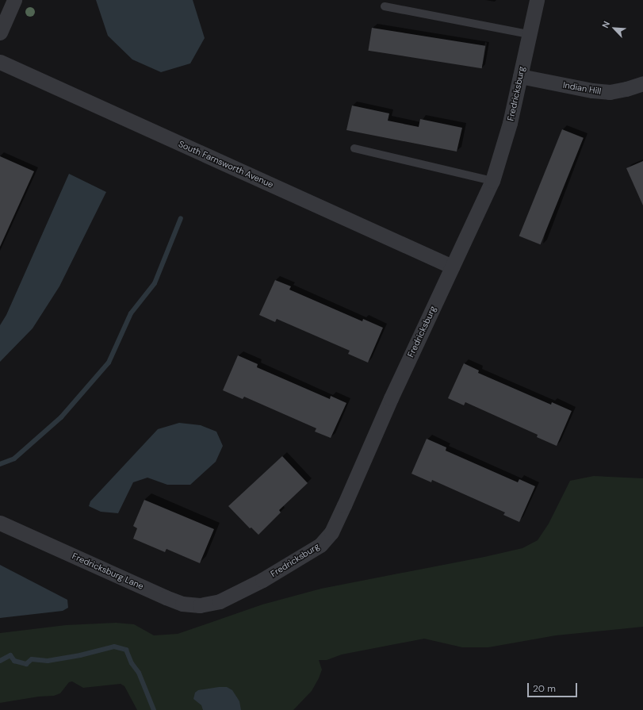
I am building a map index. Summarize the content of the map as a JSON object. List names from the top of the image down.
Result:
{
  "streets": {
    "street": [
      "Indian Hill",
      "Fredricksburg",
      "South Farnsworth Avenue",
      "Fredricksburg Lane"
    ]
  },
  "crossings": [
    ["Indian Hill", "Fredricksburg"],
    ["Fredricksburg", "South Farnsworth Avenue"],
    ["Fredricksburg", "Fredricksburg Lane"]
  ],
  "scale_bar": "20 m",
  "north": "top left"
}
